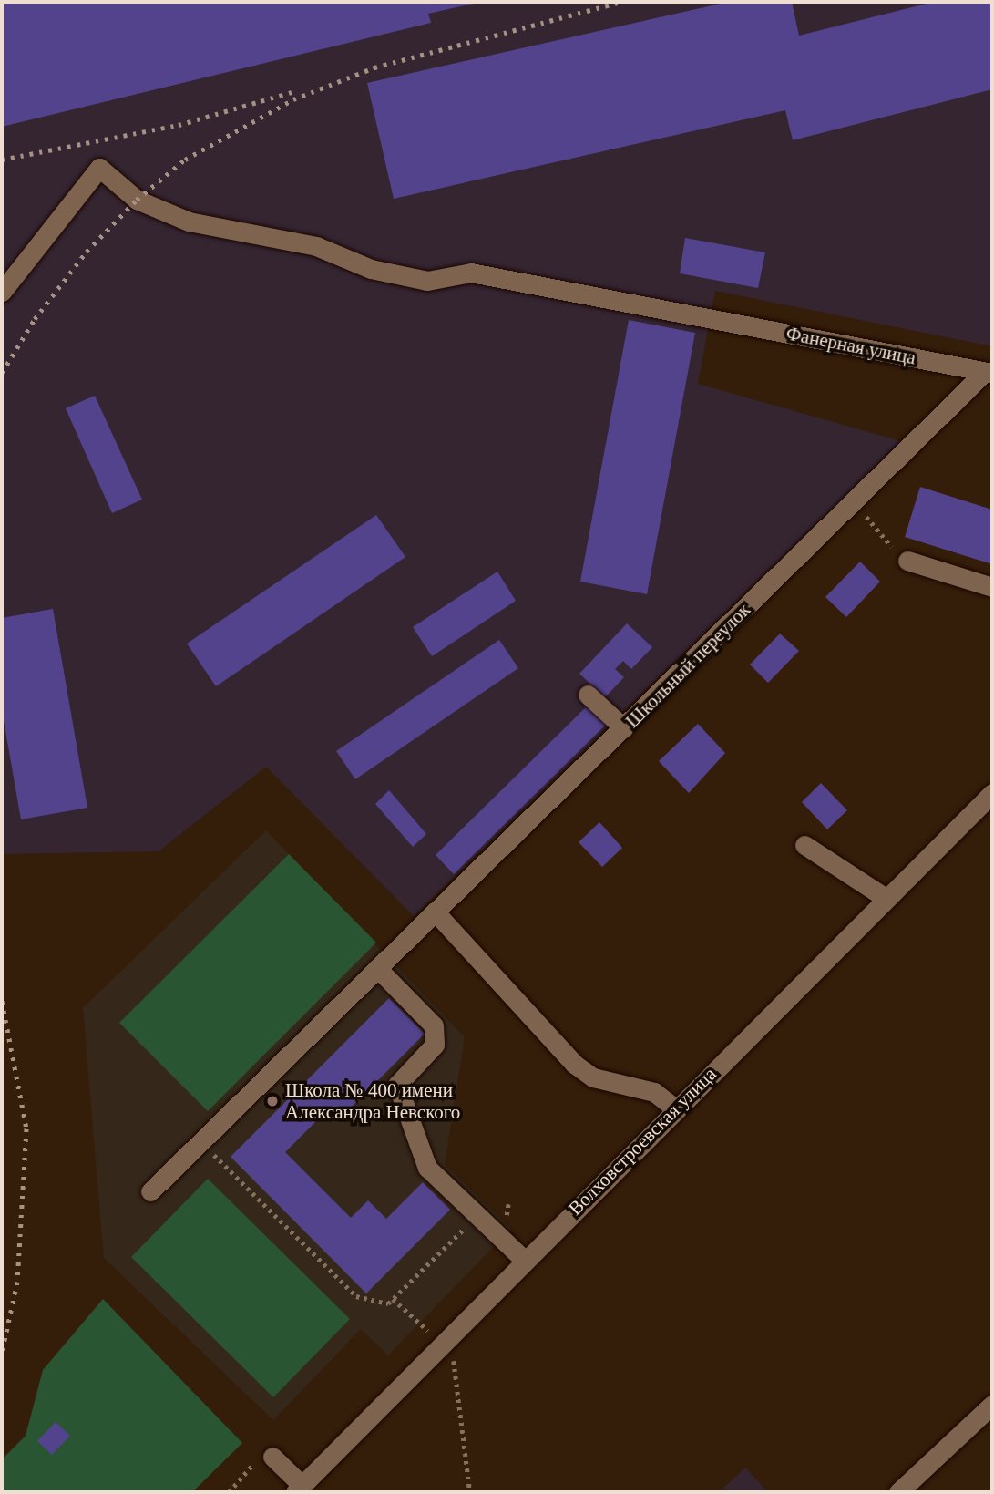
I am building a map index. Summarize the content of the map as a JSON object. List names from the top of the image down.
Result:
{
  "streets": {
    "street": ["Фанерная улица", "Школьный переулок", "Волховстроевская улица"]
  },
  "crossings": [
    ["Фанерная улица", "Школьный переулок"]
  ],
  "places": ["Школа № 400 имени Александра Невского"]
}
